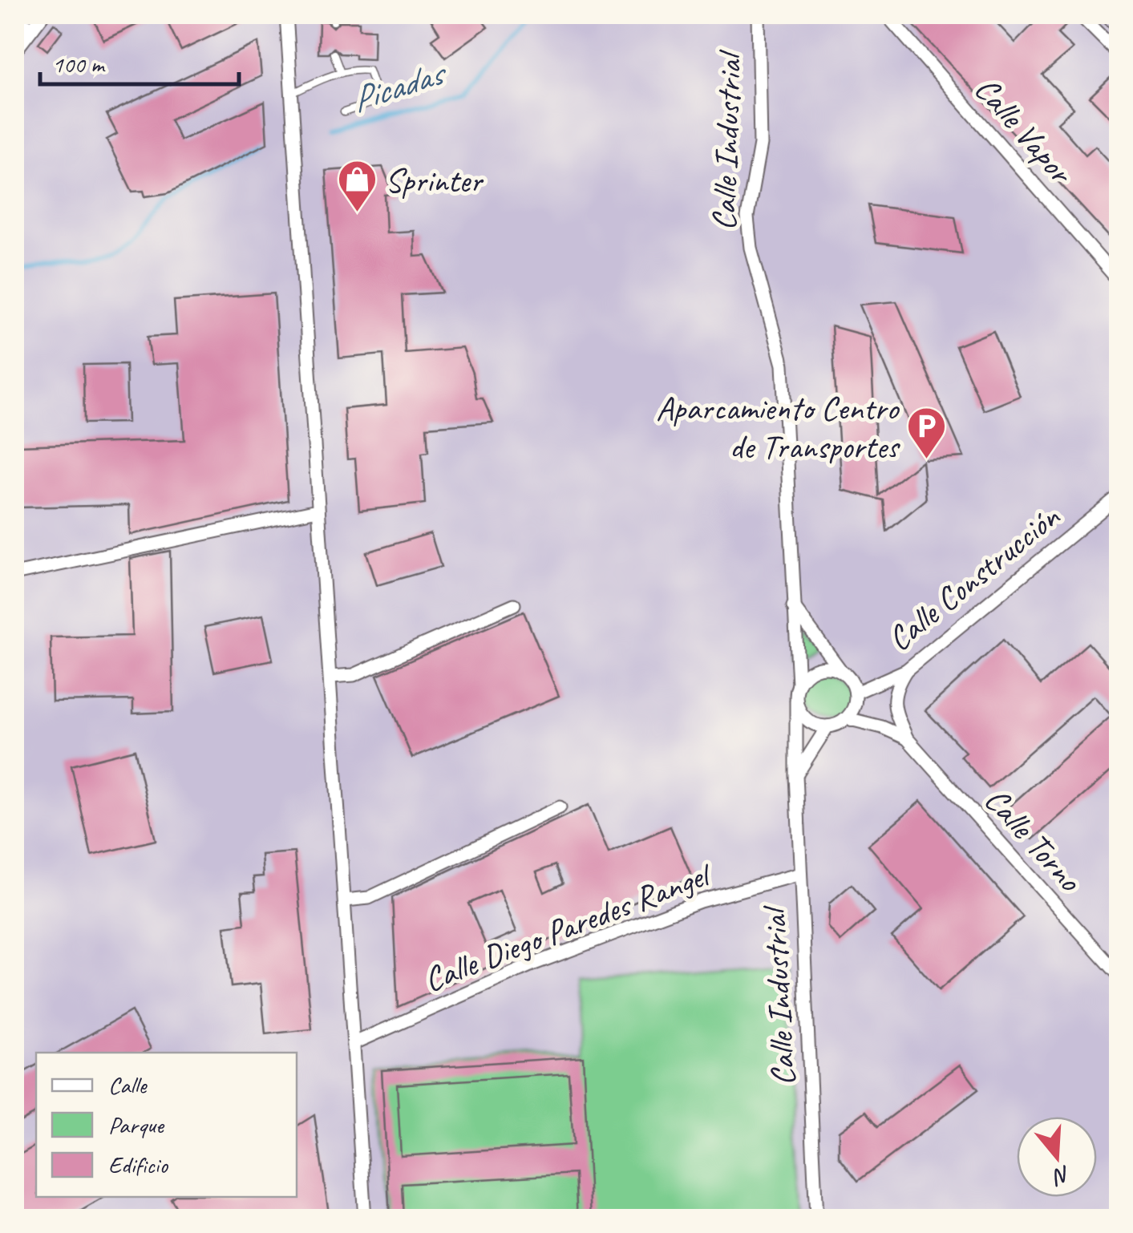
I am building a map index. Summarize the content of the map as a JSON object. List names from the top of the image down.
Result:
{
  "streets": {
    "street": [
      "Calle Vapor",
      "Calle Industrial",
      "Calle Construcción",
      "Calle Torno",
      "Calle Diego Paredes Rangel"
    ]
  },
  "crossings": [
    ["Calle Industrial", "Calle Construcción"],
    ["Calle Industrial", "Calle Torno"],
    ["Calle Industrial", "Calle Diego Paredes Rangel"],
    ["Calle Construcción", "Calle Torno"]
  ],
  "water": ["Picadas"],
  "places": {
    "shop": ["Sprinter"],
    "parking": ["Aparcamiento Centro de Transportes"]
  },
  "legend": ["Calle", "Parque", "Edificio"],
  "scale_bar": "100 m",
  "north": "bottom"
}
